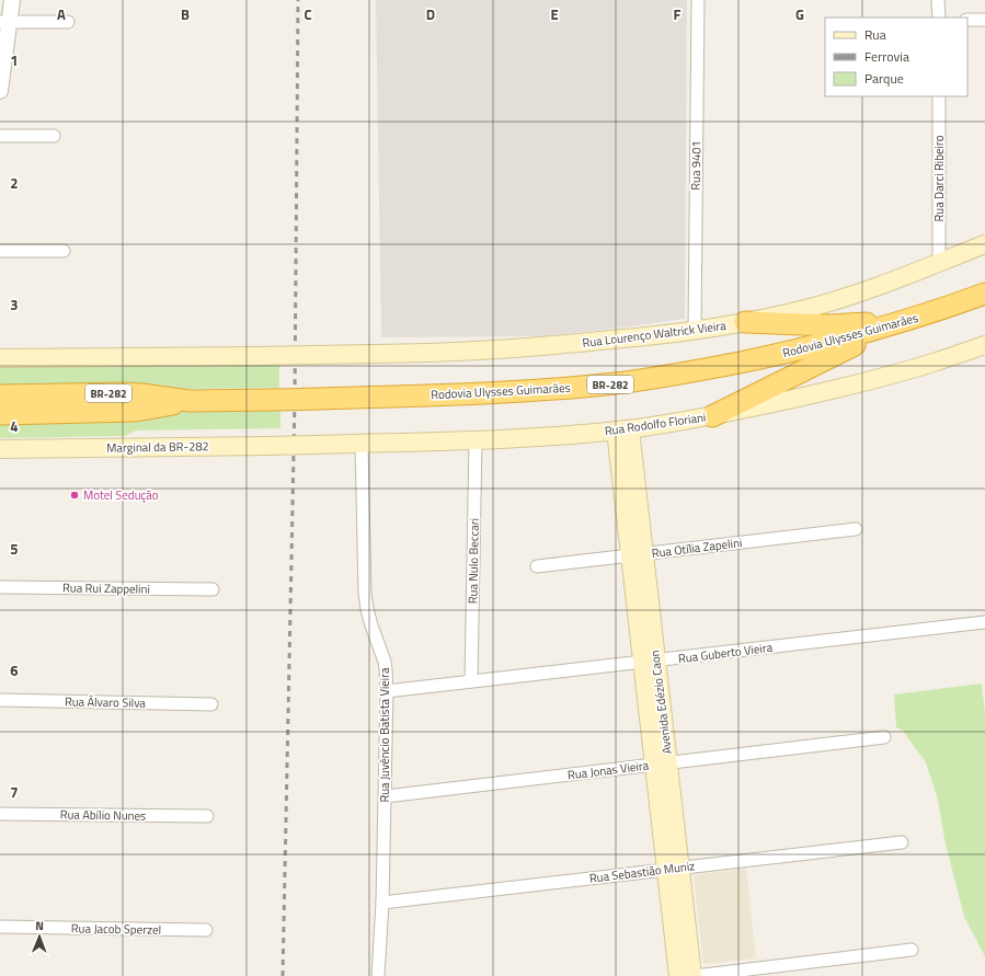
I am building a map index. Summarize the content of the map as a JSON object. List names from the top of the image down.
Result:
{
  "streets": {
    "highway": ["Rodovia Ulysses Guimarães", "BR-282"],
    "main road": [
      "Rua Lourenço Waltrick Vieira",
      "Rua Rodolfo Floriani",
      "Marginal da BR-282",
      "Avenida Edézio Caon"
    ],
    "street": [
      "Rua 9401",
      "Rua Darci Ribeiro",
      "Rua Otília Zapelini",
      "Rua Nulo Beccari",
      "Rua Rui Zappelini",
      "Rua Guberto Vieira",
      "Rua Álvaro Silva",
      "Rua Juvêncio Batista Vieira",
      "Rua Jonas Vieira",
      "Rua Abílio Nunes",
      "Rua Sebastião Muniz",
      "Rua Jacob Sperzel"
    ]
  },
  "crossings": [
    ["Rua 9401", "Rua Lourenço Waltrick Vieira"],
    ["Rua Darci Ribeiro", "Rua Lourenço Waltrick Vieira"],
    ["Rua Rodolfo Floriani", "Marginal da BR-282"],
    ["Rua Rodolfo Floriani", "Rua Nulo Beccari"],
    ["Rua Rodolfo Floriani", "Avenida Edézio Caon"],
    ["Rua Rodolfo Floriani", "Rua Juvêncio Batista Vieira"],
    ["Rua Otília Zapelini", "Avenida Edézio Caon"],
    ["Rua Nulo Beccari", "Rua Guberto Vieira"],
    ["Rua Guberto Vieira", "Avenida Edézio Caon"],
    ["Rua Guberto Vieira", "Rua Juvêncio Batista Vieira"],
    ["Avenida Edézio Caon", "Rua Jonas Vieira"],
    ["Avenida Edézio Caon", "Rua Sebastião Muniz"],
    ["Rua Juvêncio Batista Vieira", "Rua Jonas Vieira"],
    ["Rua Juvêncio Batista Vieira", "Rua Sebastião Muniz"]
  ],
  "places": ["Motel Sedução"],
  "legend": ["Rua", "Ferrovia", "Parque"],
  "north": "top",
  "grid": {
    "columns": [
      "A",
      "B",
      "C",
      "D",
      "E",
      "F",
      "G"
    ],
    "rows": [
      "1",
      "2",
      "3",
      "4",
      "5",
      "6",
      "7"
    ]
  }
}
